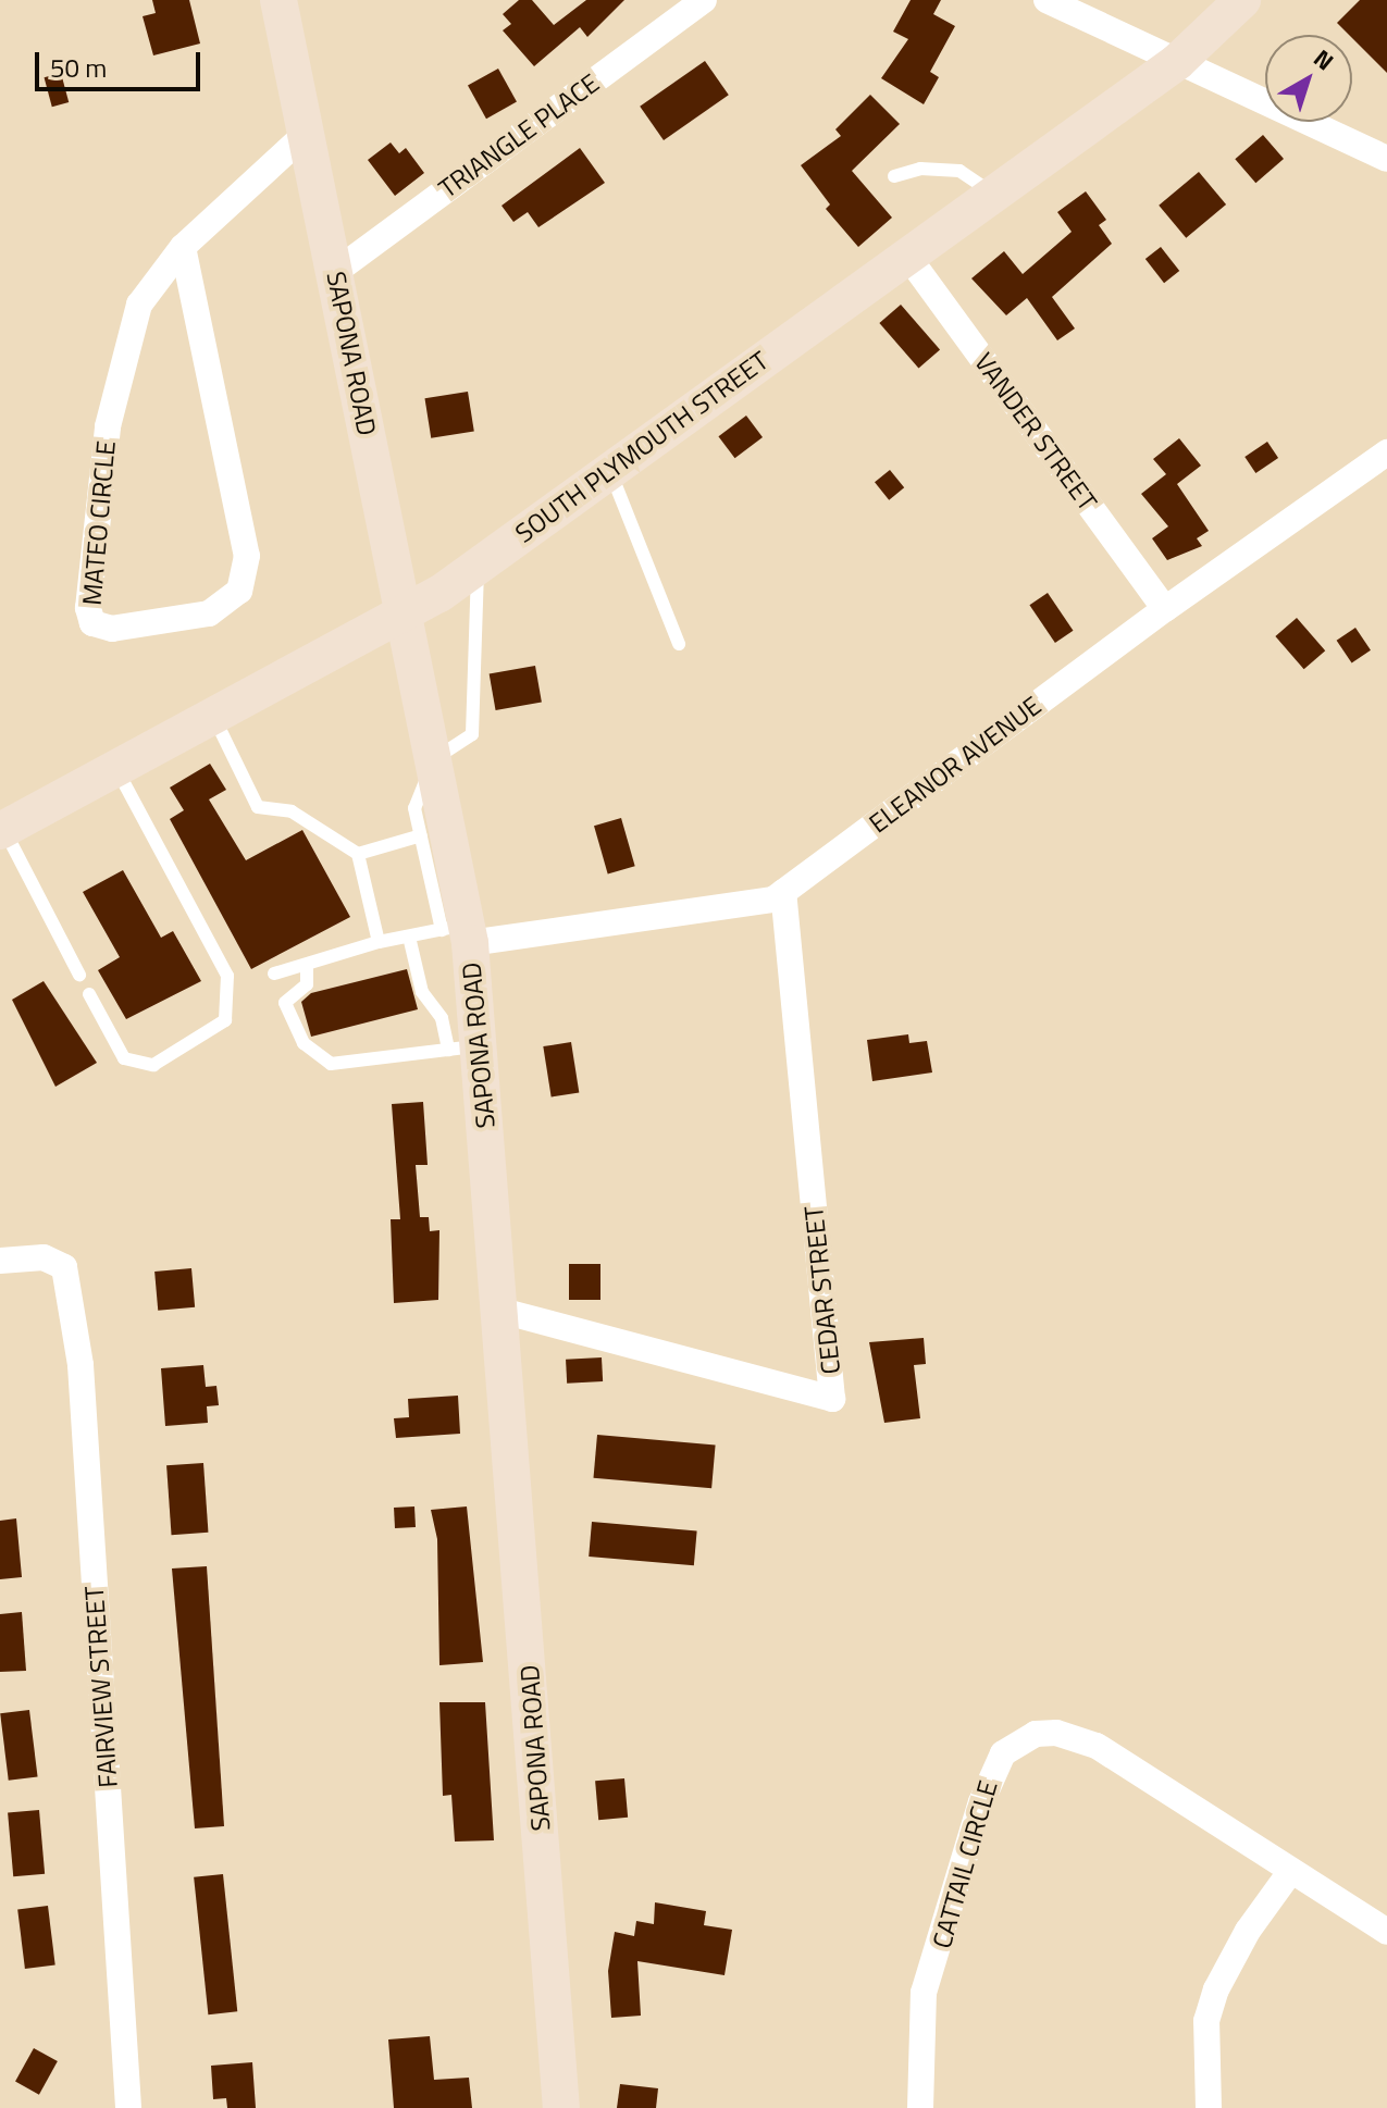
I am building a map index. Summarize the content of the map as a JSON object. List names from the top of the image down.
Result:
{
  "streets": {
    "street": [
      "TRIANGLE PLACE",
      "SAPONA ROAD",
      "VANDER STREET",
      "SOUTH PLYMOUTH STREET",
      "MATEO CIRCLE",
      "ELEANOR AVENUE",
      "CEDAR STREET",
      "FAIRVIEW STREET",
      "CATTAIL CIRCLE"
    ]
  },
  "crossings": [
    ["TRIANGLE PLACE", "SAPONA ROAD"],
    ["SAPONA ROAD", "SOUTH PLYMOUTH STREET"],
    ["SAPONA ROAD", "MATEO CIRCLE"],
    ["SAPONA ROAD", "ELEANOR AVENUE"],
    ["SAPONA ROAD", "CEDAR STREET"],
    ["VANDER STREET", "SOUTH PLYMOUTH STREET"],
    ["VANDER STREET", "ELEANOR AVENUE"],
    ["ELEANOR AVENUE", "CEDAR STREET"]
  ],
  "scale_bar": "50 m",
  "north": "top right"
}
